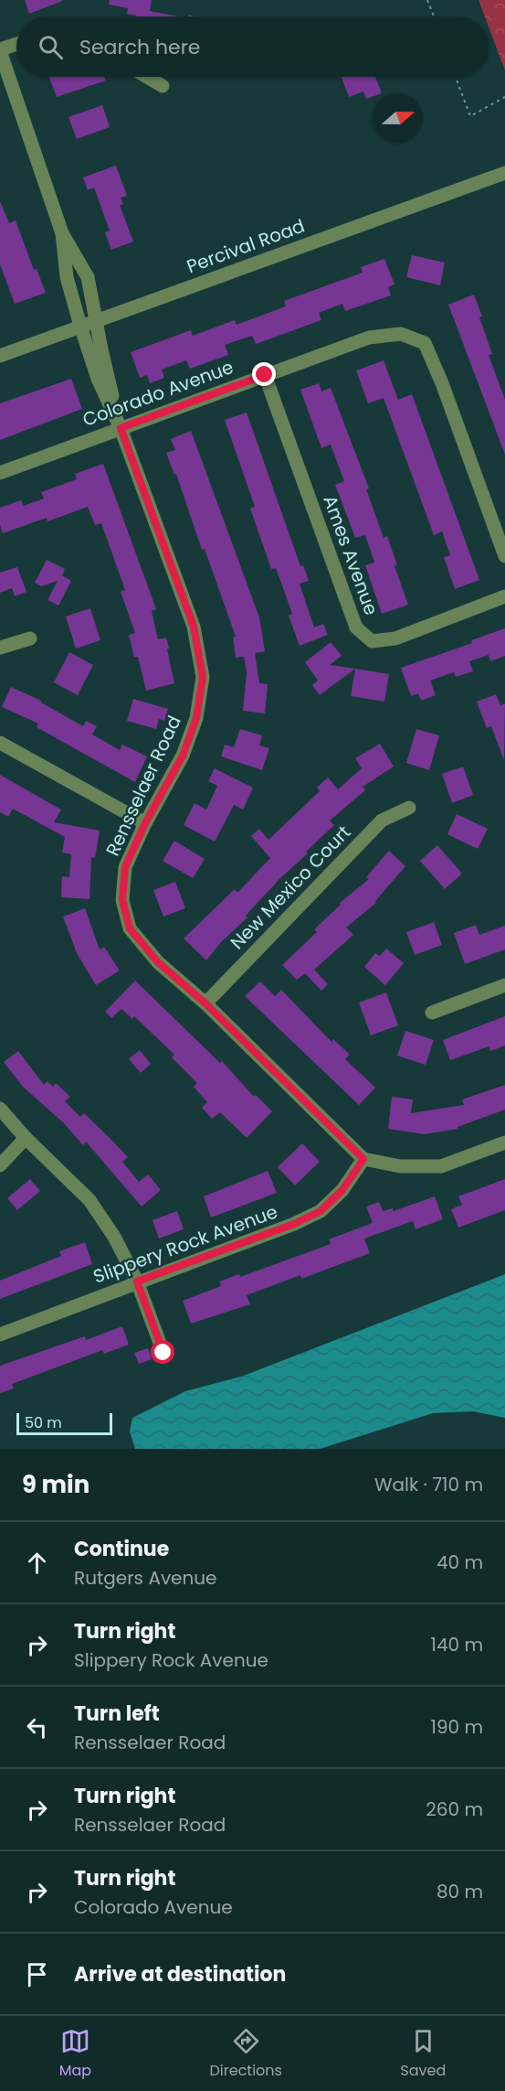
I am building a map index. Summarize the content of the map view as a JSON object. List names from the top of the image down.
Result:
{
  "streets": {
    "street": [
      "Percival Road",
      "Colorado Avenue",
      "Ames Avenue",
      "Rensselaer Road",
      "New Mexico Court",
      "Slippery Rock Avenue"
    ]
  },
  "crossings": [
    ["Percival Road", "Rensselaer Road"],
    ["Colorado Avenue", "Ames Avenue"],
    ["Colorado Avenue", "Rensselaer Road"],
    ["Rensselaer Road", "New Mexico Court"],
    ["Rensselaer Road", "Slippery Rock Avenue"]
  ],
  "scale_bar": "50 m",
  "north": "right",
  "page": {
    "search": "Search here",
    "scale": "50 m",
    "heading": ["9 min", "Walk · 710 m"],
    "list": [
      ["Continue", "Rutgers Avenue", "40 m"],
      ["Turn right", "Slippery Rock Avenue", "140 m"],
      ["Turn left", "Rensselaer Road", "190 m"],
      ["Turn right", "Rensselaer Road", "260 m"],
      ["Turn right", "Colorado Avenue", "80 m"],
      "Arrive at destination"
    ],
    "nav": ["Map", "Directions", "Saved"]
  }
}
